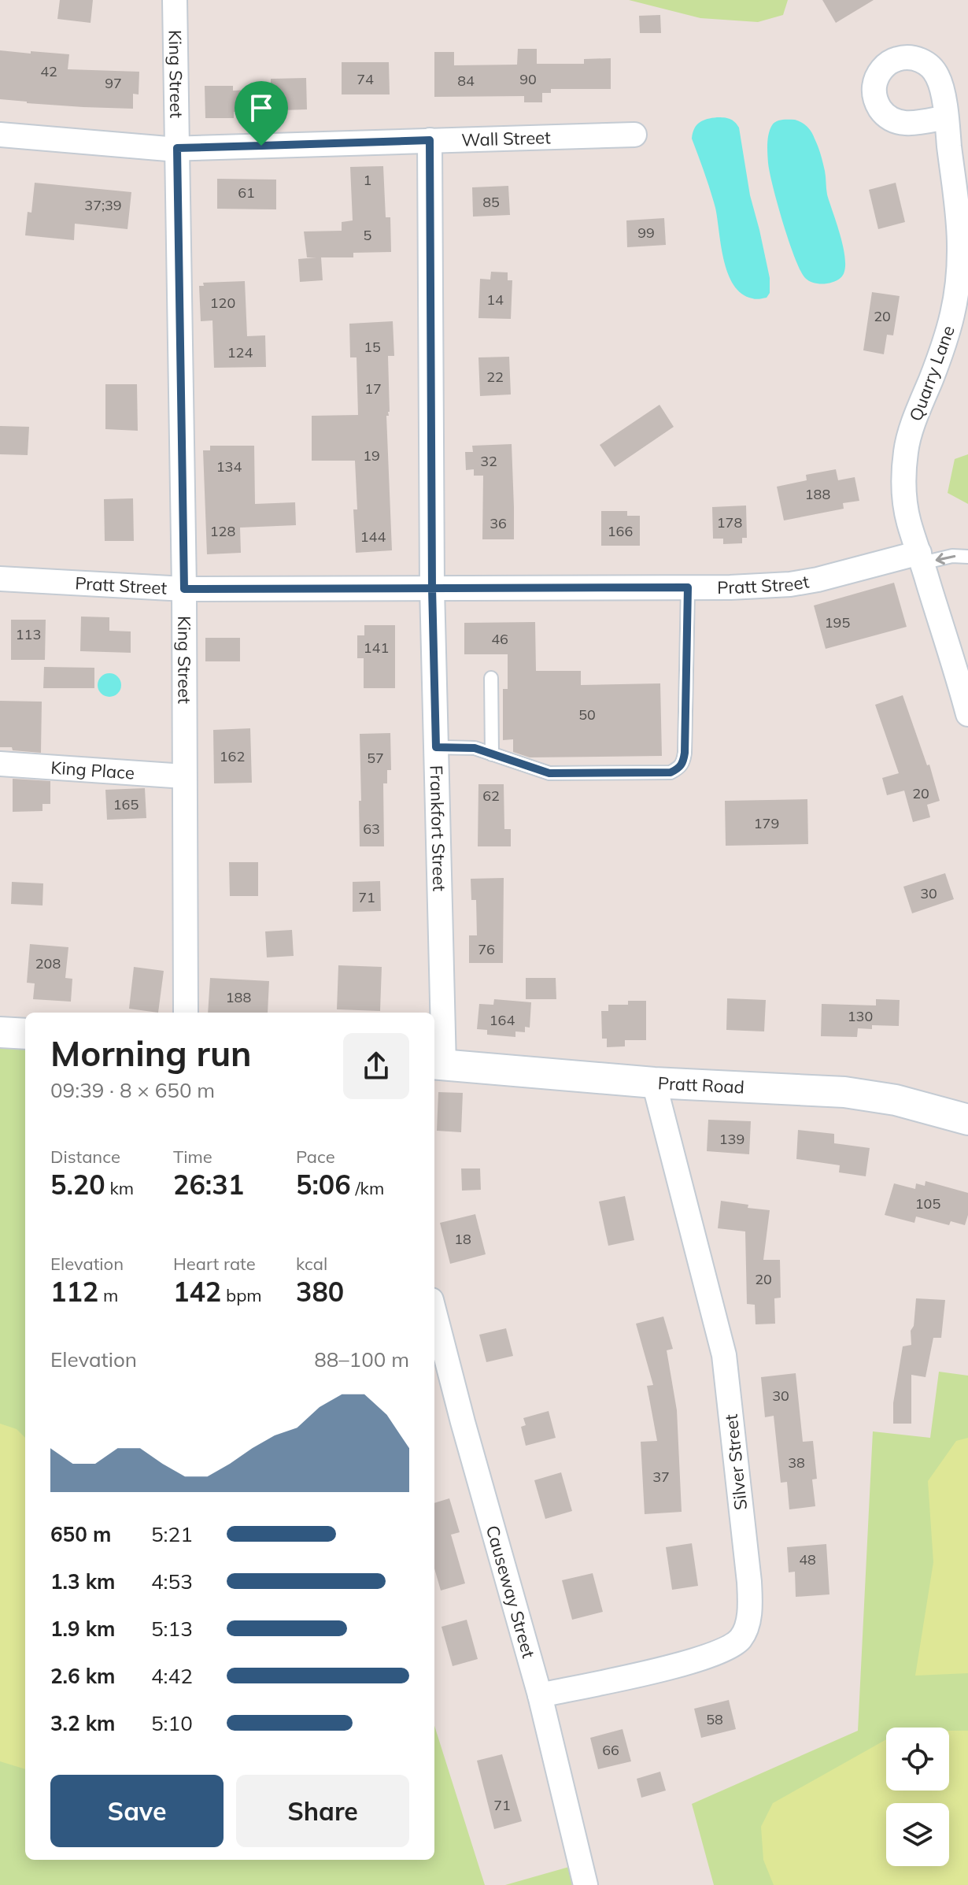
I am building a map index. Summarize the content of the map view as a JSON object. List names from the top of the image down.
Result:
{
  "streets": {
    "street": [
      "King Street",
      "Wall Street",
      "Quarry Lane",
      "Pratt Street",
      "King Place",
      "Frankfort Street",
      "Pratt Road",
      "Silver Street",
      "Causeway Street"
    ]
  },
  "crossings": [
    ["King Street", "Wall Street"],
    ["King Street", "Pratt Street"],
    ["King Street", "King Place"],
    ["Wall Street", "Frankfort Street"],
    ["Quarry Lane", "Pratt Street"],
    ["Pratt Street", "Frankfort Street"],
    ["Frankfort Street", "Pratt Road"],
    ["Pratt Road", "Silver Street"],
    ["Silver Street", "Causeway Street"]
  ],
  "house_numbers": [
    "42",
    "74",
    "90",
    "84",
    "97",
    "1",
    "61",
    "85",
    "37;39",
    "99",
    "5",
    "14",
    "120",
    "20",
    "15",
    "124",
    "22",
    "17",
    "19",
    "32",
    "134",
    "188",
    "178",
    "36",
    "128",
    "166",
    "144",
    "195",
    "113",
    "46",
    "141",
    "50",
    "162",
    "57",
    "20",
    "62",
    "165",
    "179",
    "63",
    "30",
    "71",
    "76",
    "208",
    "188",
    "130",
    "164",
    "139",
    "105",
    "18",
    "20",
    "30",
    "38",
    "37",
    "48",
    "58",
    "66",
    "71"
  ],
  "page": {
    "heading": ["Morning run", "09:39 · 8 × 650 m"],
    "stats": [
      ["Distance", "5.20 km"],
      ["Time", "26:31"],
      ["Pace", "5:06 /km"],
      ["Elevation", "112 m"],
      ["Heart rate", "142 bpm"],
      ["kcal", "380"]
    ],
    "chart": ["Elevation", "88–100 m"],
    "list": [
      {
        "name": "650 m",
        "note": "5:21"
      },
      {
        "name": "1.3 km",
        "note": "4:53"
      },
      {
        "name": "1.9 km",
        "note": "5:13"
      },
      {
        "name": "2.6 km",
        "note": "4:42"
      },
      {
        "name": "3.2 km",
        "note": "5:10"
      }
    ],
    "buttons": ["Save", "Share"]
  }
}
